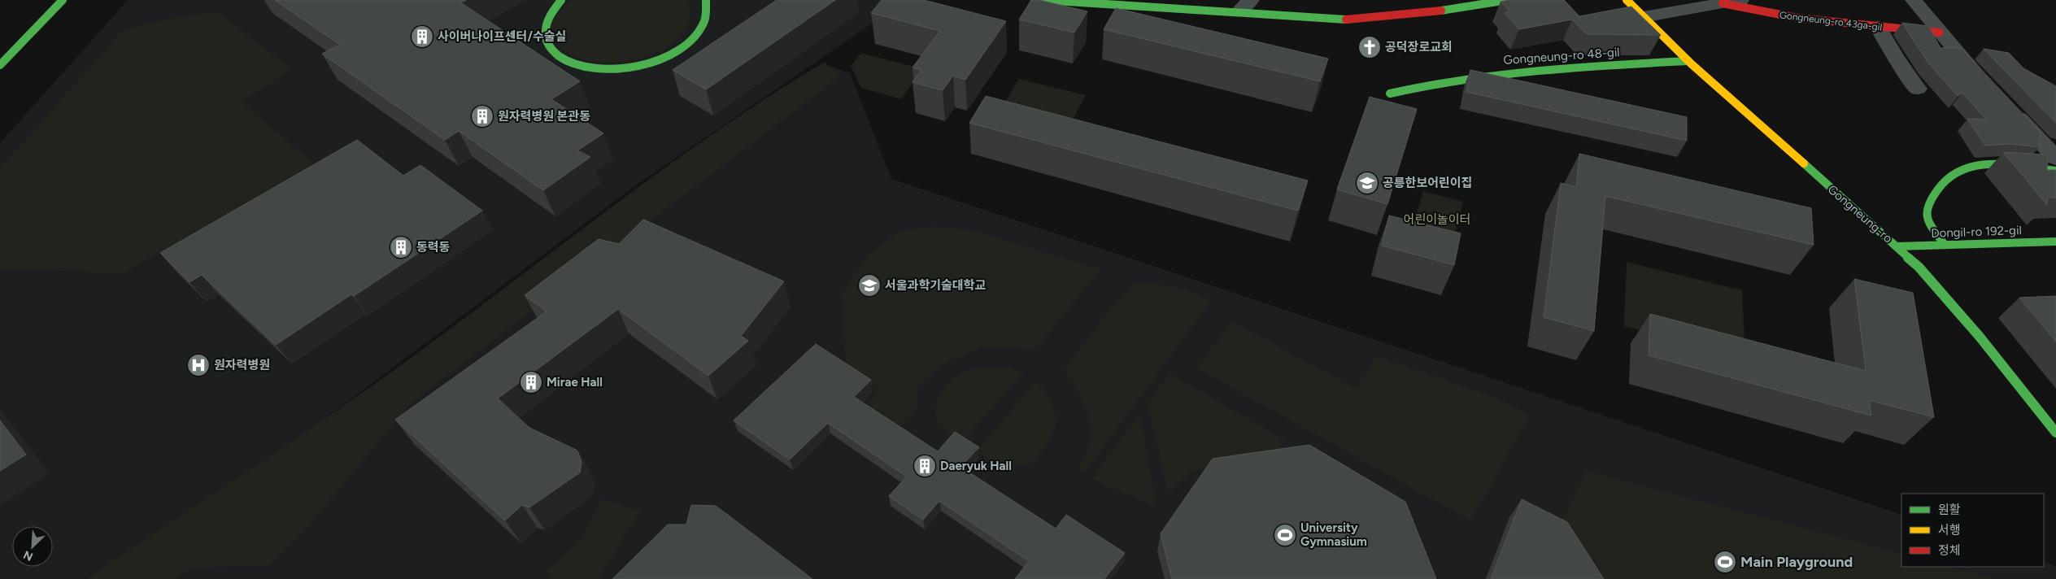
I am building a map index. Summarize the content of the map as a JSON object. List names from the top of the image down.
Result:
{
  "streets": {
    "street": [
      "Gongneung-ro 43ga-gil",
      "Gongneung-ro 48-gil",
      "Gongneung-ro",
      "Dongil-ro 192-gil"
    ]
  },
  "crossings": [
    ["Gongneung-ro 48-gil", "Gongneung-ro"],
    ["Gongneung-ro", "Dongil-ro 192-gil"]
  ],
  "parks": ["어린이놀이터"],
  "places": {
    "building": [
      "사이버나이프센터/수술실",
      "원자력병원 본관동",
      "동력동",
      "Mirae Hall",
      "Daeryuk Hall"
    ],
    "church": ["공덕장로교회"],
    "school or university": ["공릉한보어린이집", "서울과학기술대학교"],
    "hospital": ["원자력병원"],
    "sports": ["University Gymnasium", "Main Playground"]
  },
  "legend": ["원활", "서행", "정체"],
  "north": "bottom left"
}
